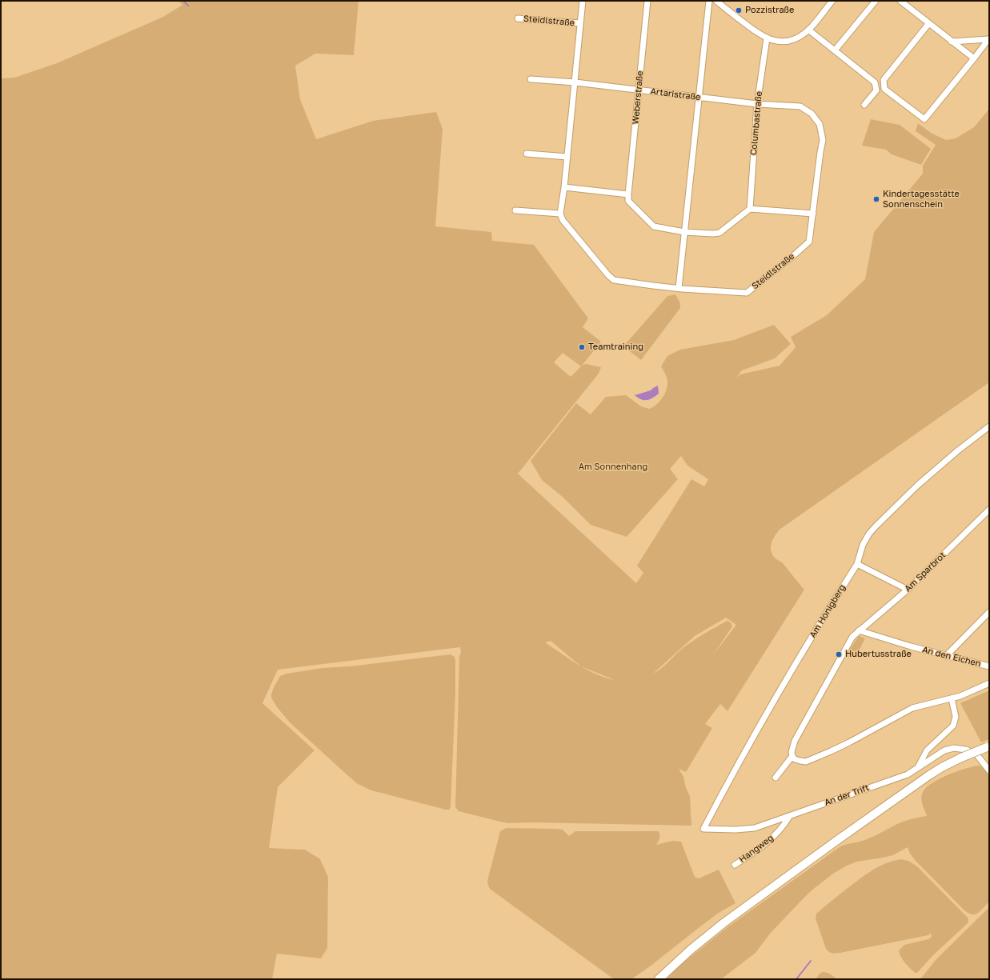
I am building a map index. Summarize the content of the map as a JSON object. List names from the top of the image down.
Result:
{
  "streets": {
    "street": [
      "Steidlstraße",
      "Artaristraße",
      "Weberstraße",
      "Columbastraße",
      "Am Sparbrot",
      "Am Honigberg",
      "An den Eichen",
      "An der Trift",
      "Hangweg"
    ]
  },
  "crossings": [
    ["Steidlstraße", "Artaristraße"],
    ["Steidlstraße", "Columbastraße"],
    ["Artaristraße", "Weberstraße"],
    ["Artaristraße", "Columbastraße"],
    ["Am Sparbrot", "An den Eichen"],
    ["Am Honigberg", "An der Trift"],
    ["An der Trift", "Hangweg"]
  ],
  "parks": ["Am Sonnenhang"],
  "places": [
    "Pozzistraße",
    "Kindertagesstätte Sonnenschein",
    "Teamtraining",
    "Hubertusstraße"
  ]
}
